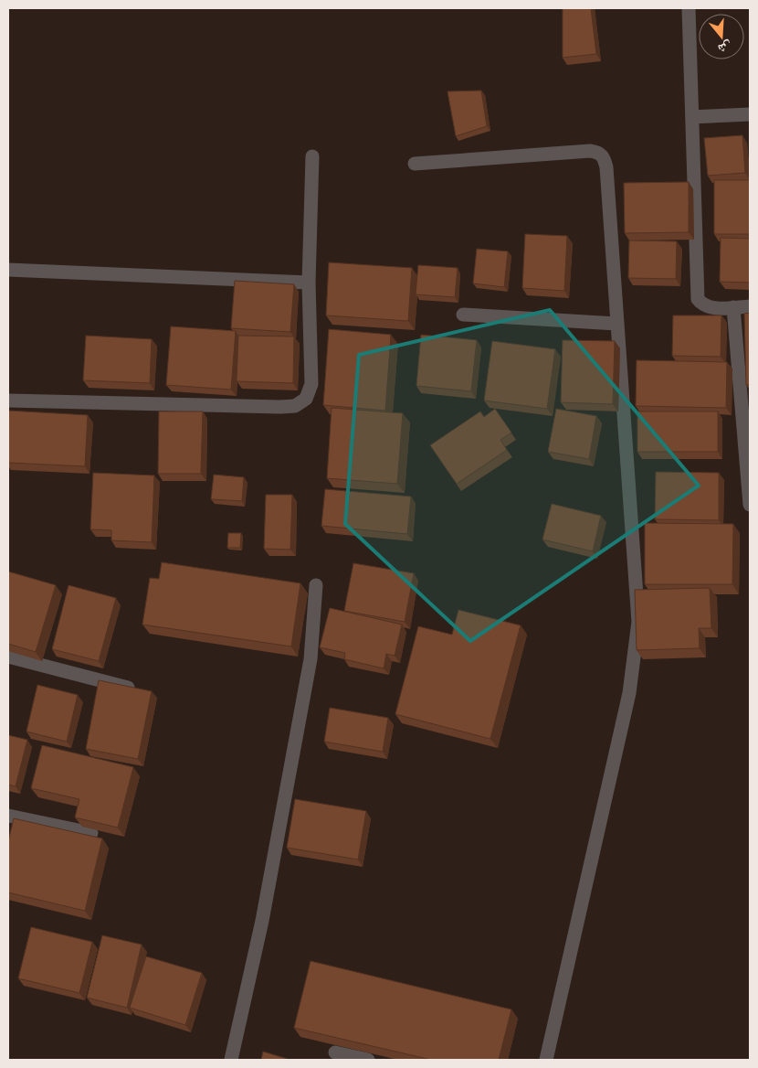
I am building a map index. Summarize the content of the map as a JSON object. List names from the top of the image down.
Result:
{
  "north": "bottom"
}
